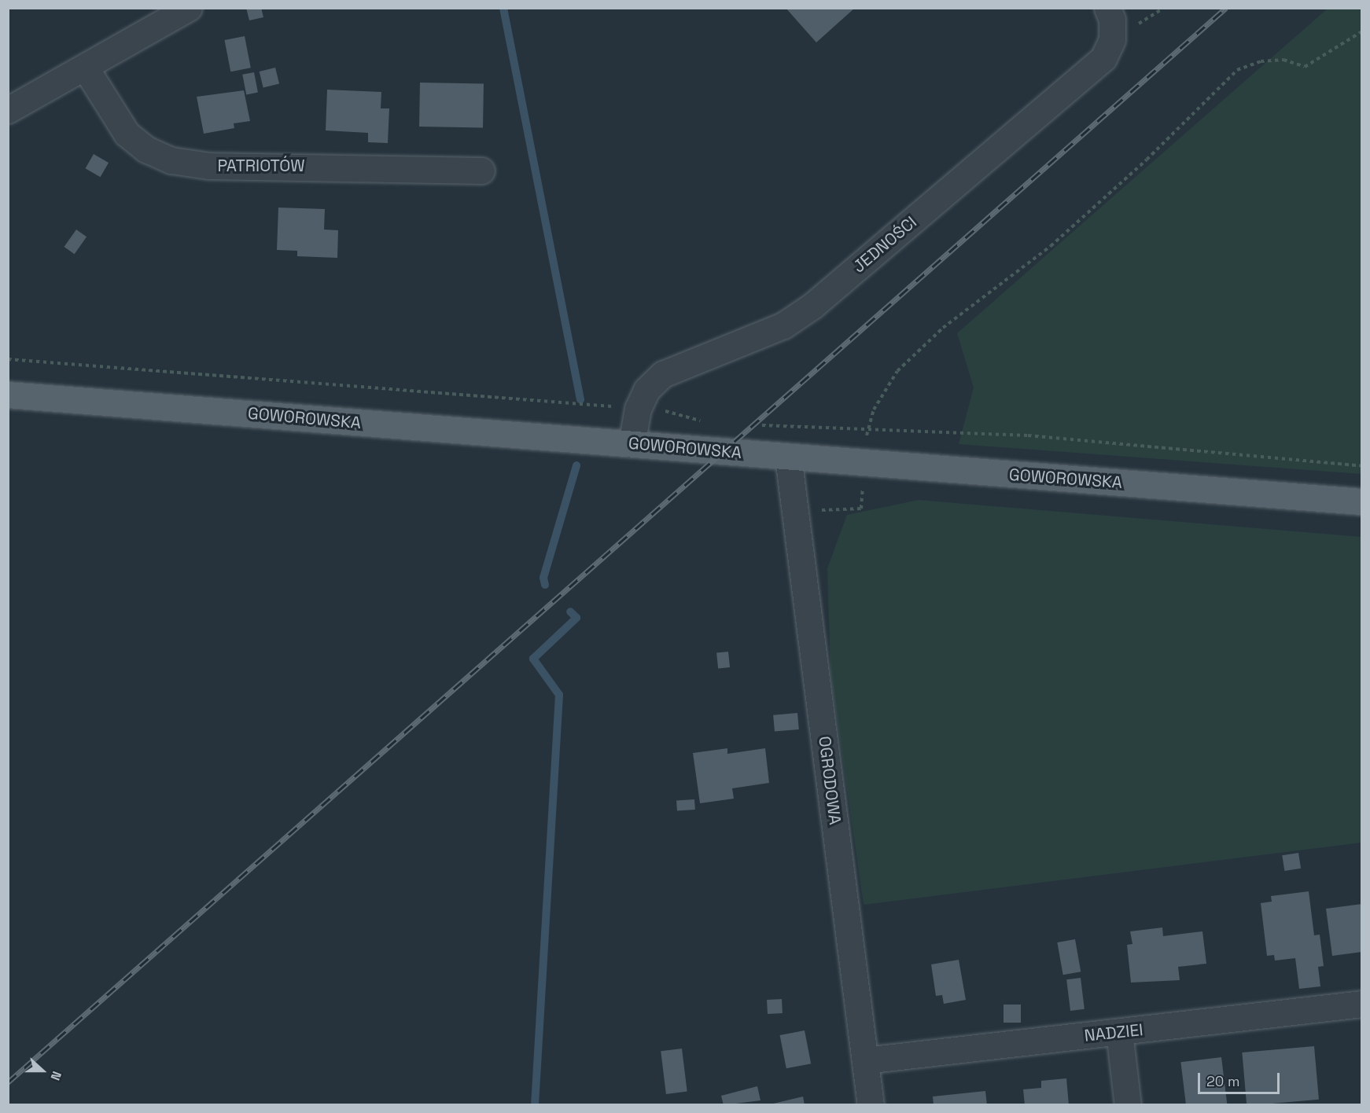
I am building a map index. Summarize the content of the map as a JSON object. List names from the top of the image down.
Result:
{
  "streets": {
    "main road": ["GOWOROWSKA"],
    "street": [
      "PATRIOTÓW",
      "JEDNOŚCI",
      "OGRODOWA",
      "NADZIEI"
    ]
  },
  "crossings": [
    ["JEDNOŚCI", "GOWOROWSKA"],
    ["GOWOROWSKA", "OGRODOWA"],
    ["OGRODOWA", "NADZIEI"]
  ],
  "scale_bar": "20 m",
  "north": "right"
}
